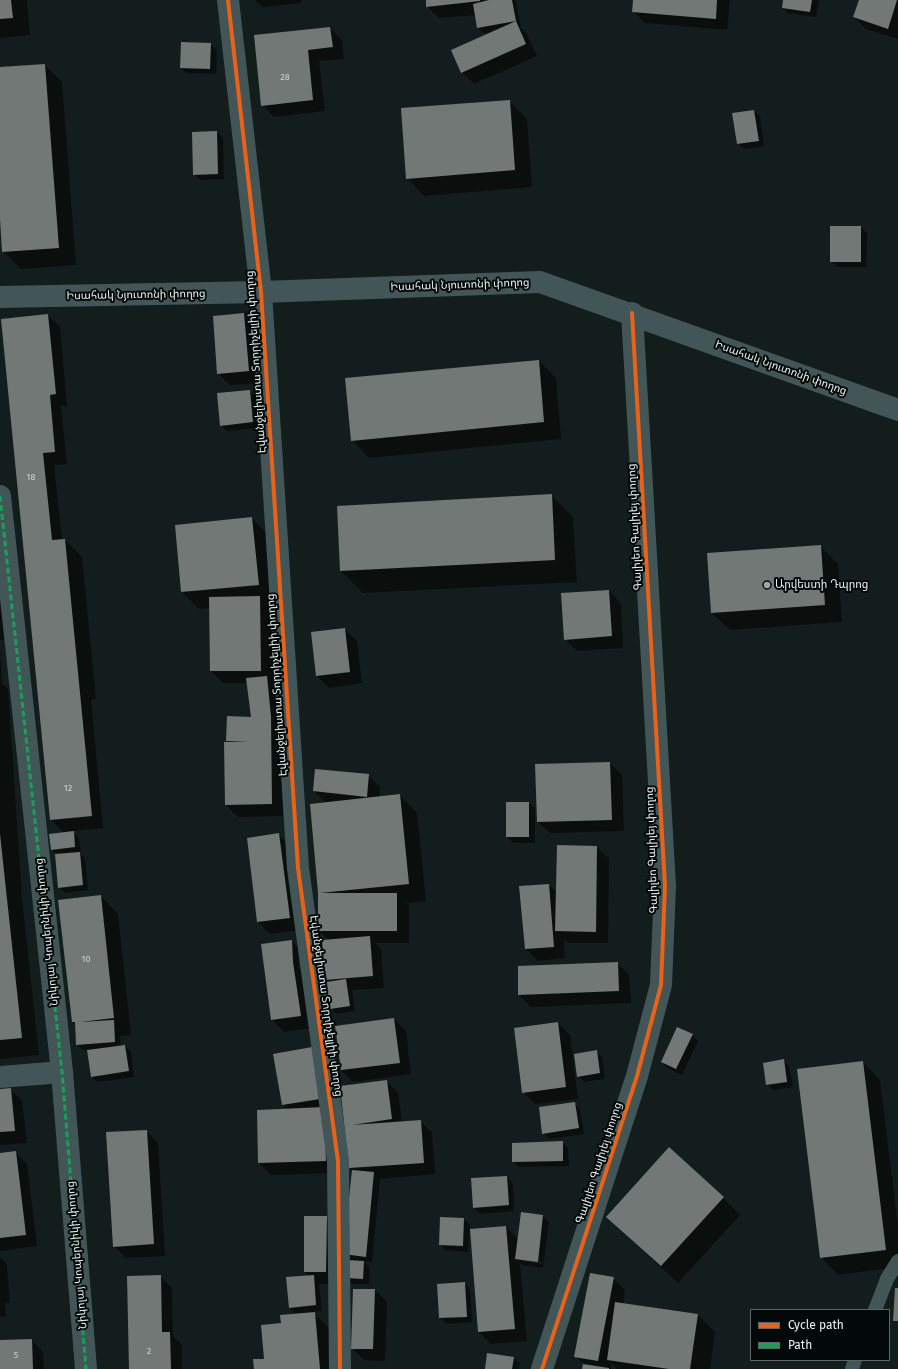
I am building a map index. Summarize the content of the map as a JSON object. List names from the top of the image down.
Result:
{
  "streets": {
    "street": [
      "Իսահակ Նյուտոնի փողոց",
      "Էվանջելիստա Տորրիչելլիի փողոց",
      "Գալիլեո Գալիլեյ փողոց",
      "Նիկոլայ Կոպերնիկի փողոց"
    ]
  },
  "crossings": [
    ["Իսահակ Նյուտոնի փողոց", "Էվանջելիստա Տորրիչելլիի փողոց"],
    ["Իսահակ Նյուտոնի փողոց", "Գալիլեո Գալիլեյ փողոց"]
  ],
  "places": ["Արվեստի Դպրոց"],
  "house_numbers": [
    "28",
    "18",
    "12",
    "10",
    "2",
    "5"
  ],
  "legend": ["Cycle path", "Path"]
}
